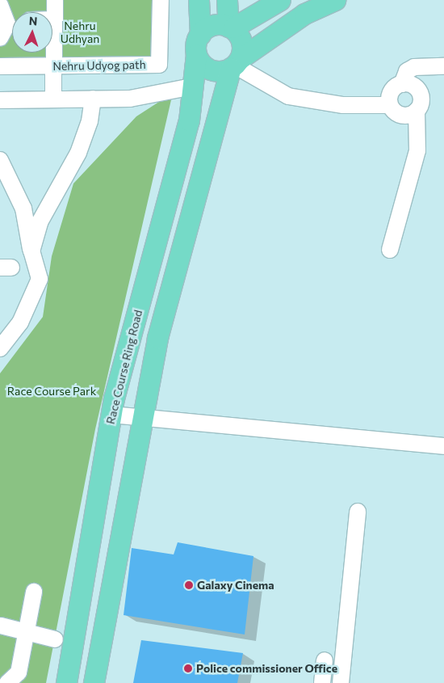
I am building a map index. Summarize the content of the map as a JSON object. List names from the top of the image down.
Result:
{
  "streets": {
    "main road": ["Race Course Ring Road"],
    "street": ["Nehru Udyog path"]
  },
  "parks": ["Nehru Udhyan", "Race Course Park"],
  "places": ["Galaxy Cinema", "Police commissioner Office"],
  "north": "top"
}
